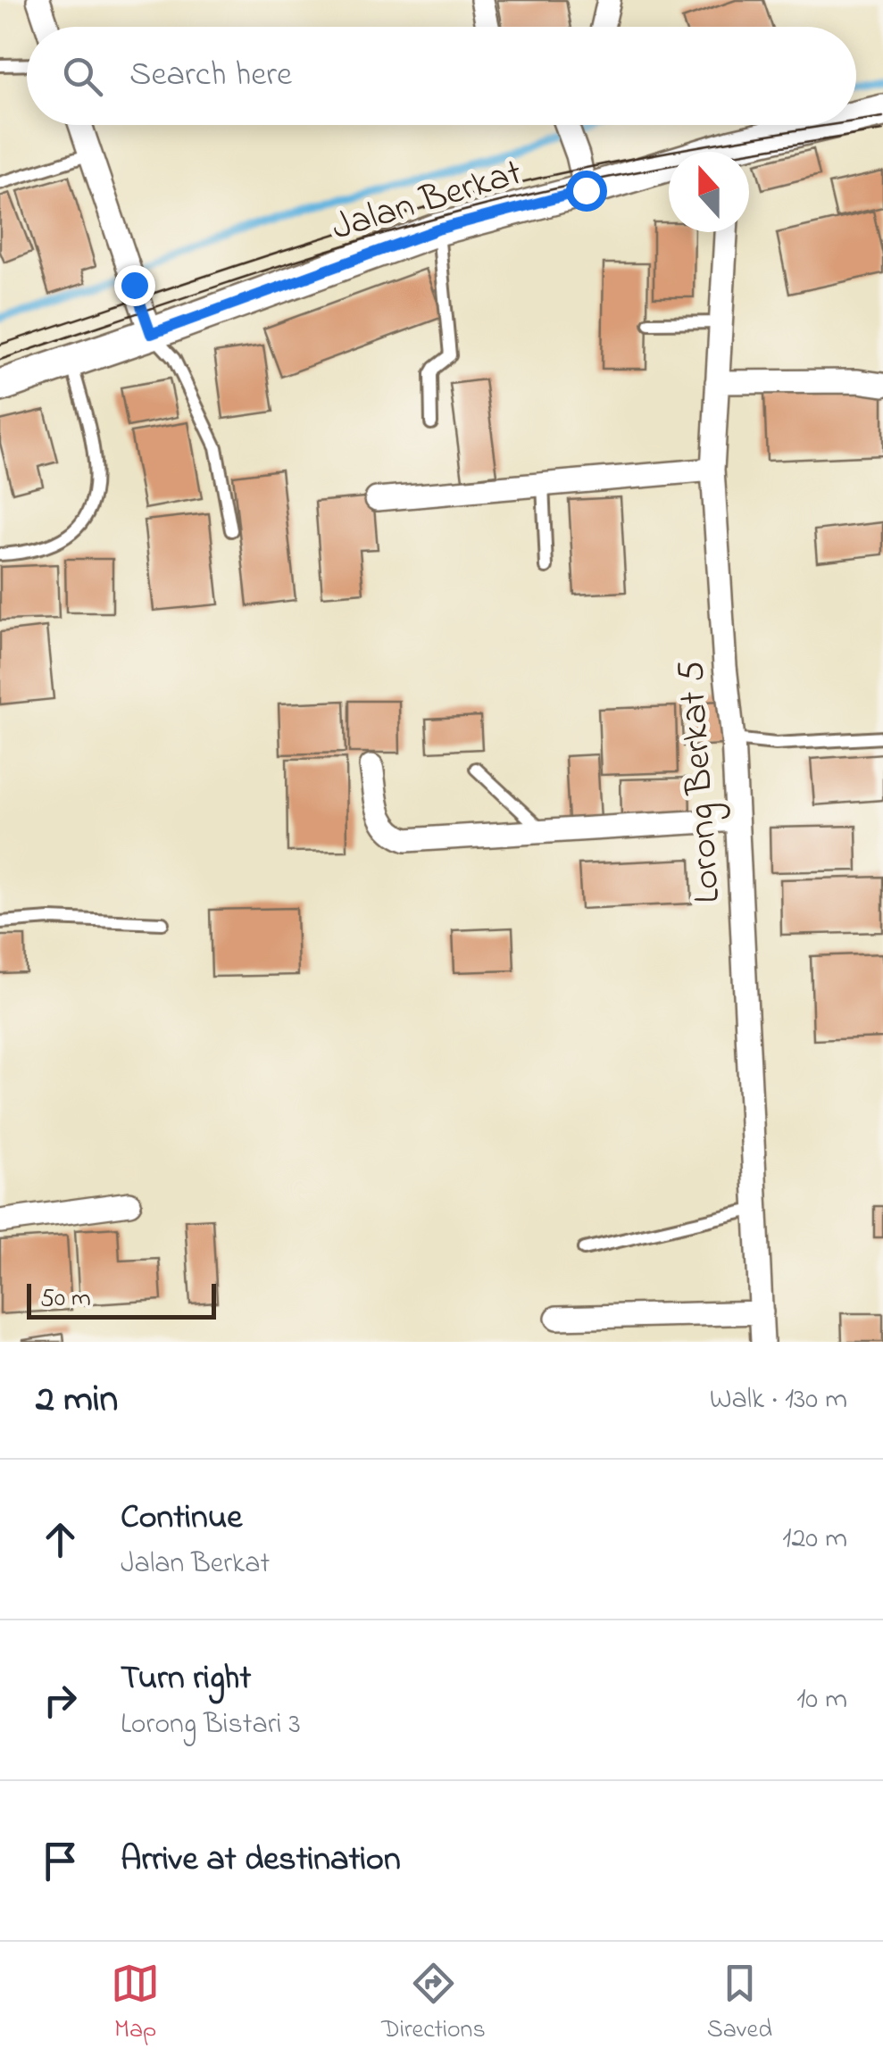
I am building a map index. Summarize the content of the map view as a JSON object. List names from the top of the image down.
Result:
{
  "streets": {
    "street": ["Jalan Berkat", "Lorong Berkat 5"]
  },
  "scale_bar": "50 m",
  "north": "top",
  "page": {
    "search": "Search here",
    "scale": "50 m",
    "heading": ["2 min", "Walk · 130 m"],
    "list": [
      ["Continue", "Jalan Berkat", "120 m"],
      ["Turn right", "Lorong Bistari 3", "10 m"],
      "Arrive at destination"
    ],
    "nav": ["Map", "Directions", "Saved"]
  }
}
